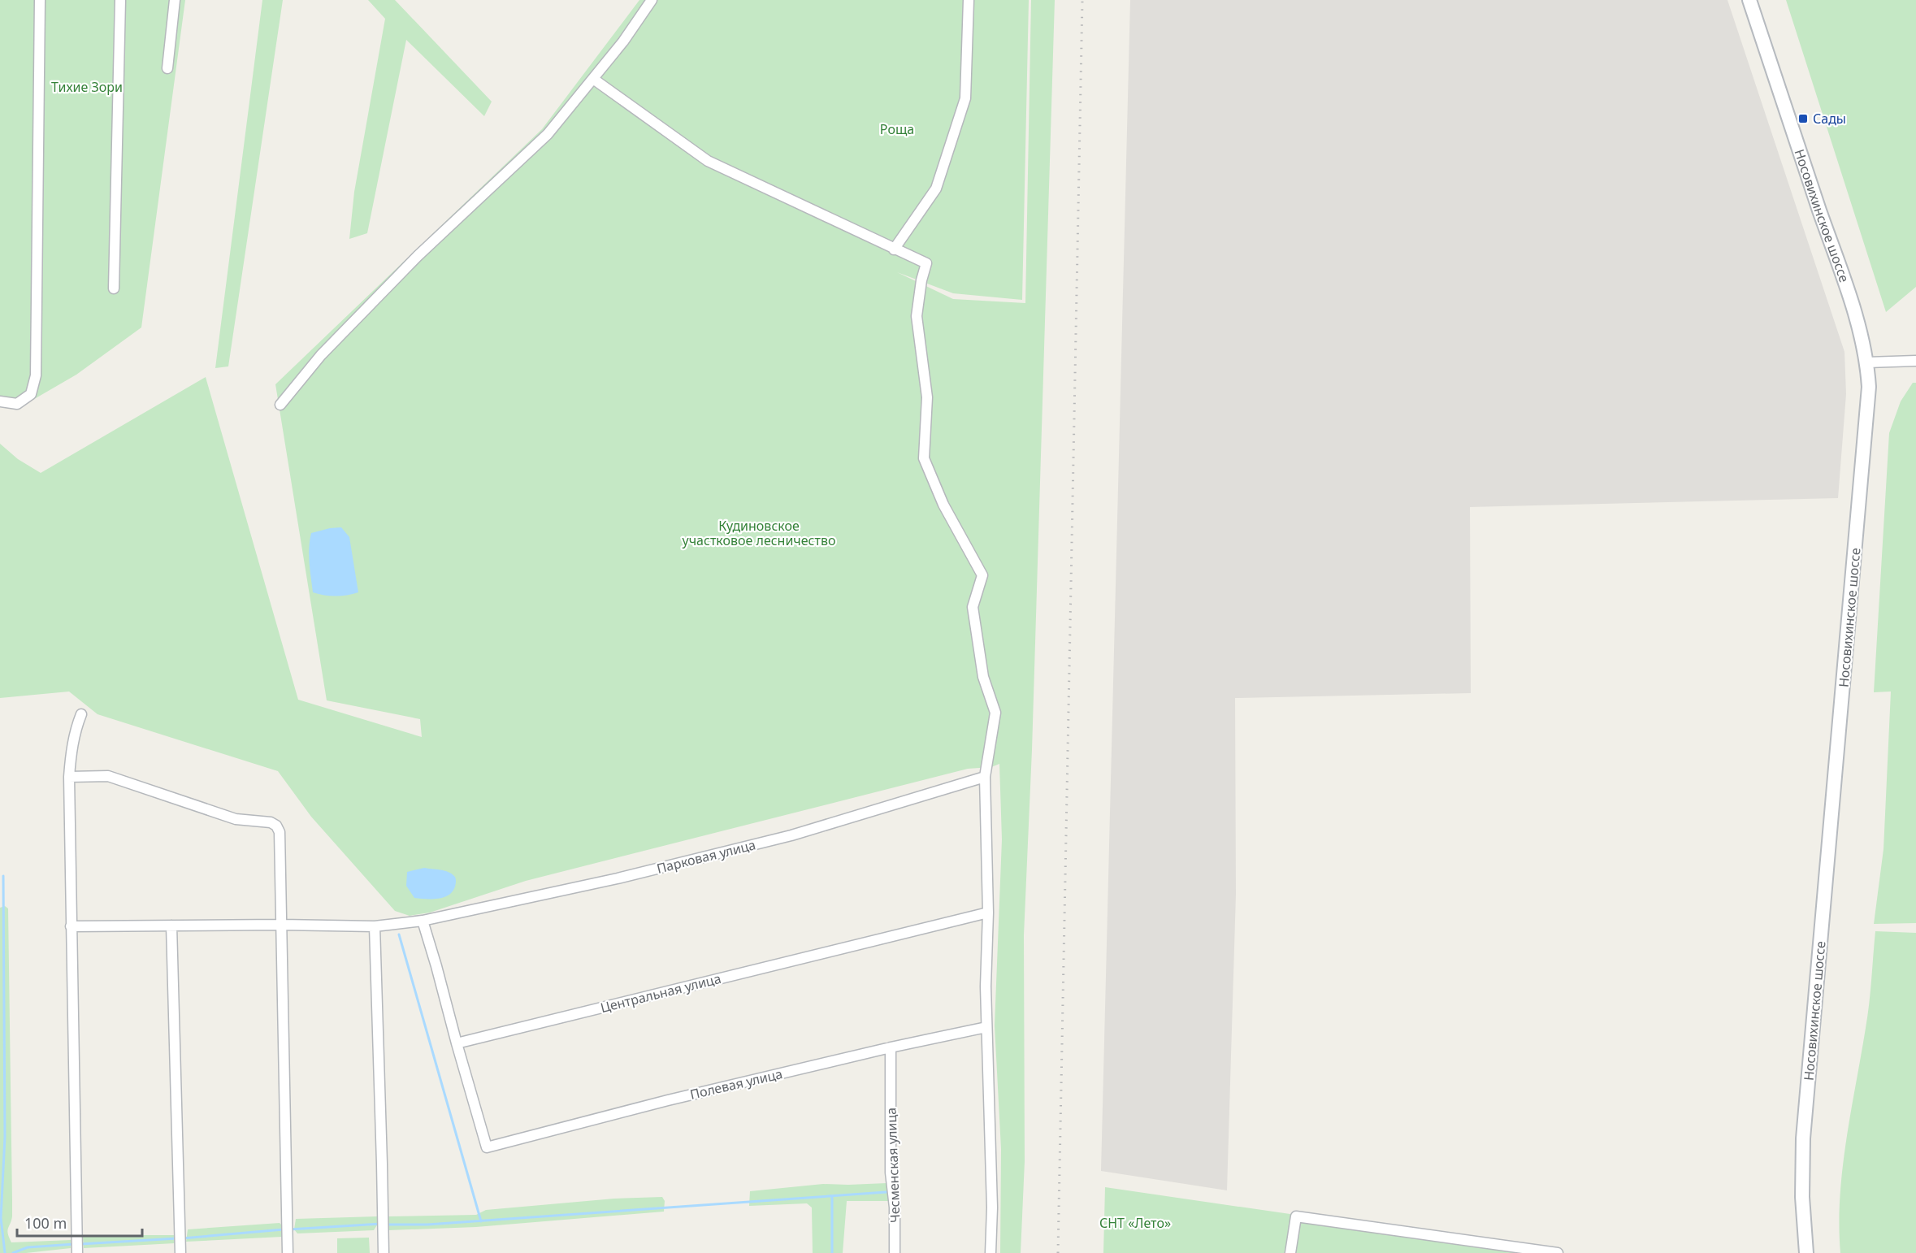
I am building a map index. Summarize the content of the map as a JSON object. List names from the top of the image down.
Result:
{
  "streets": {
    "main road": ["Носовихинское шоссе"],
    "street": [
      "Парковая улица",
      "Центральная улица",
      "Полевая улица",
      "Чесменская улица"
    ]
  },
  "crossings": [
    ["Центральная улица", "Полевая улица"],
    ["Полевая улица", "Чесменская улица"]
  ],
  "parks": [
    "Тихие Зори",
    "Роща",
    "Кудиновское участковое лесничество",
    "СНТ «Лето»"
  ],
  "places": {
    "transit": ["Сады"]
  },
  "scale_bar": "100 m"
}
